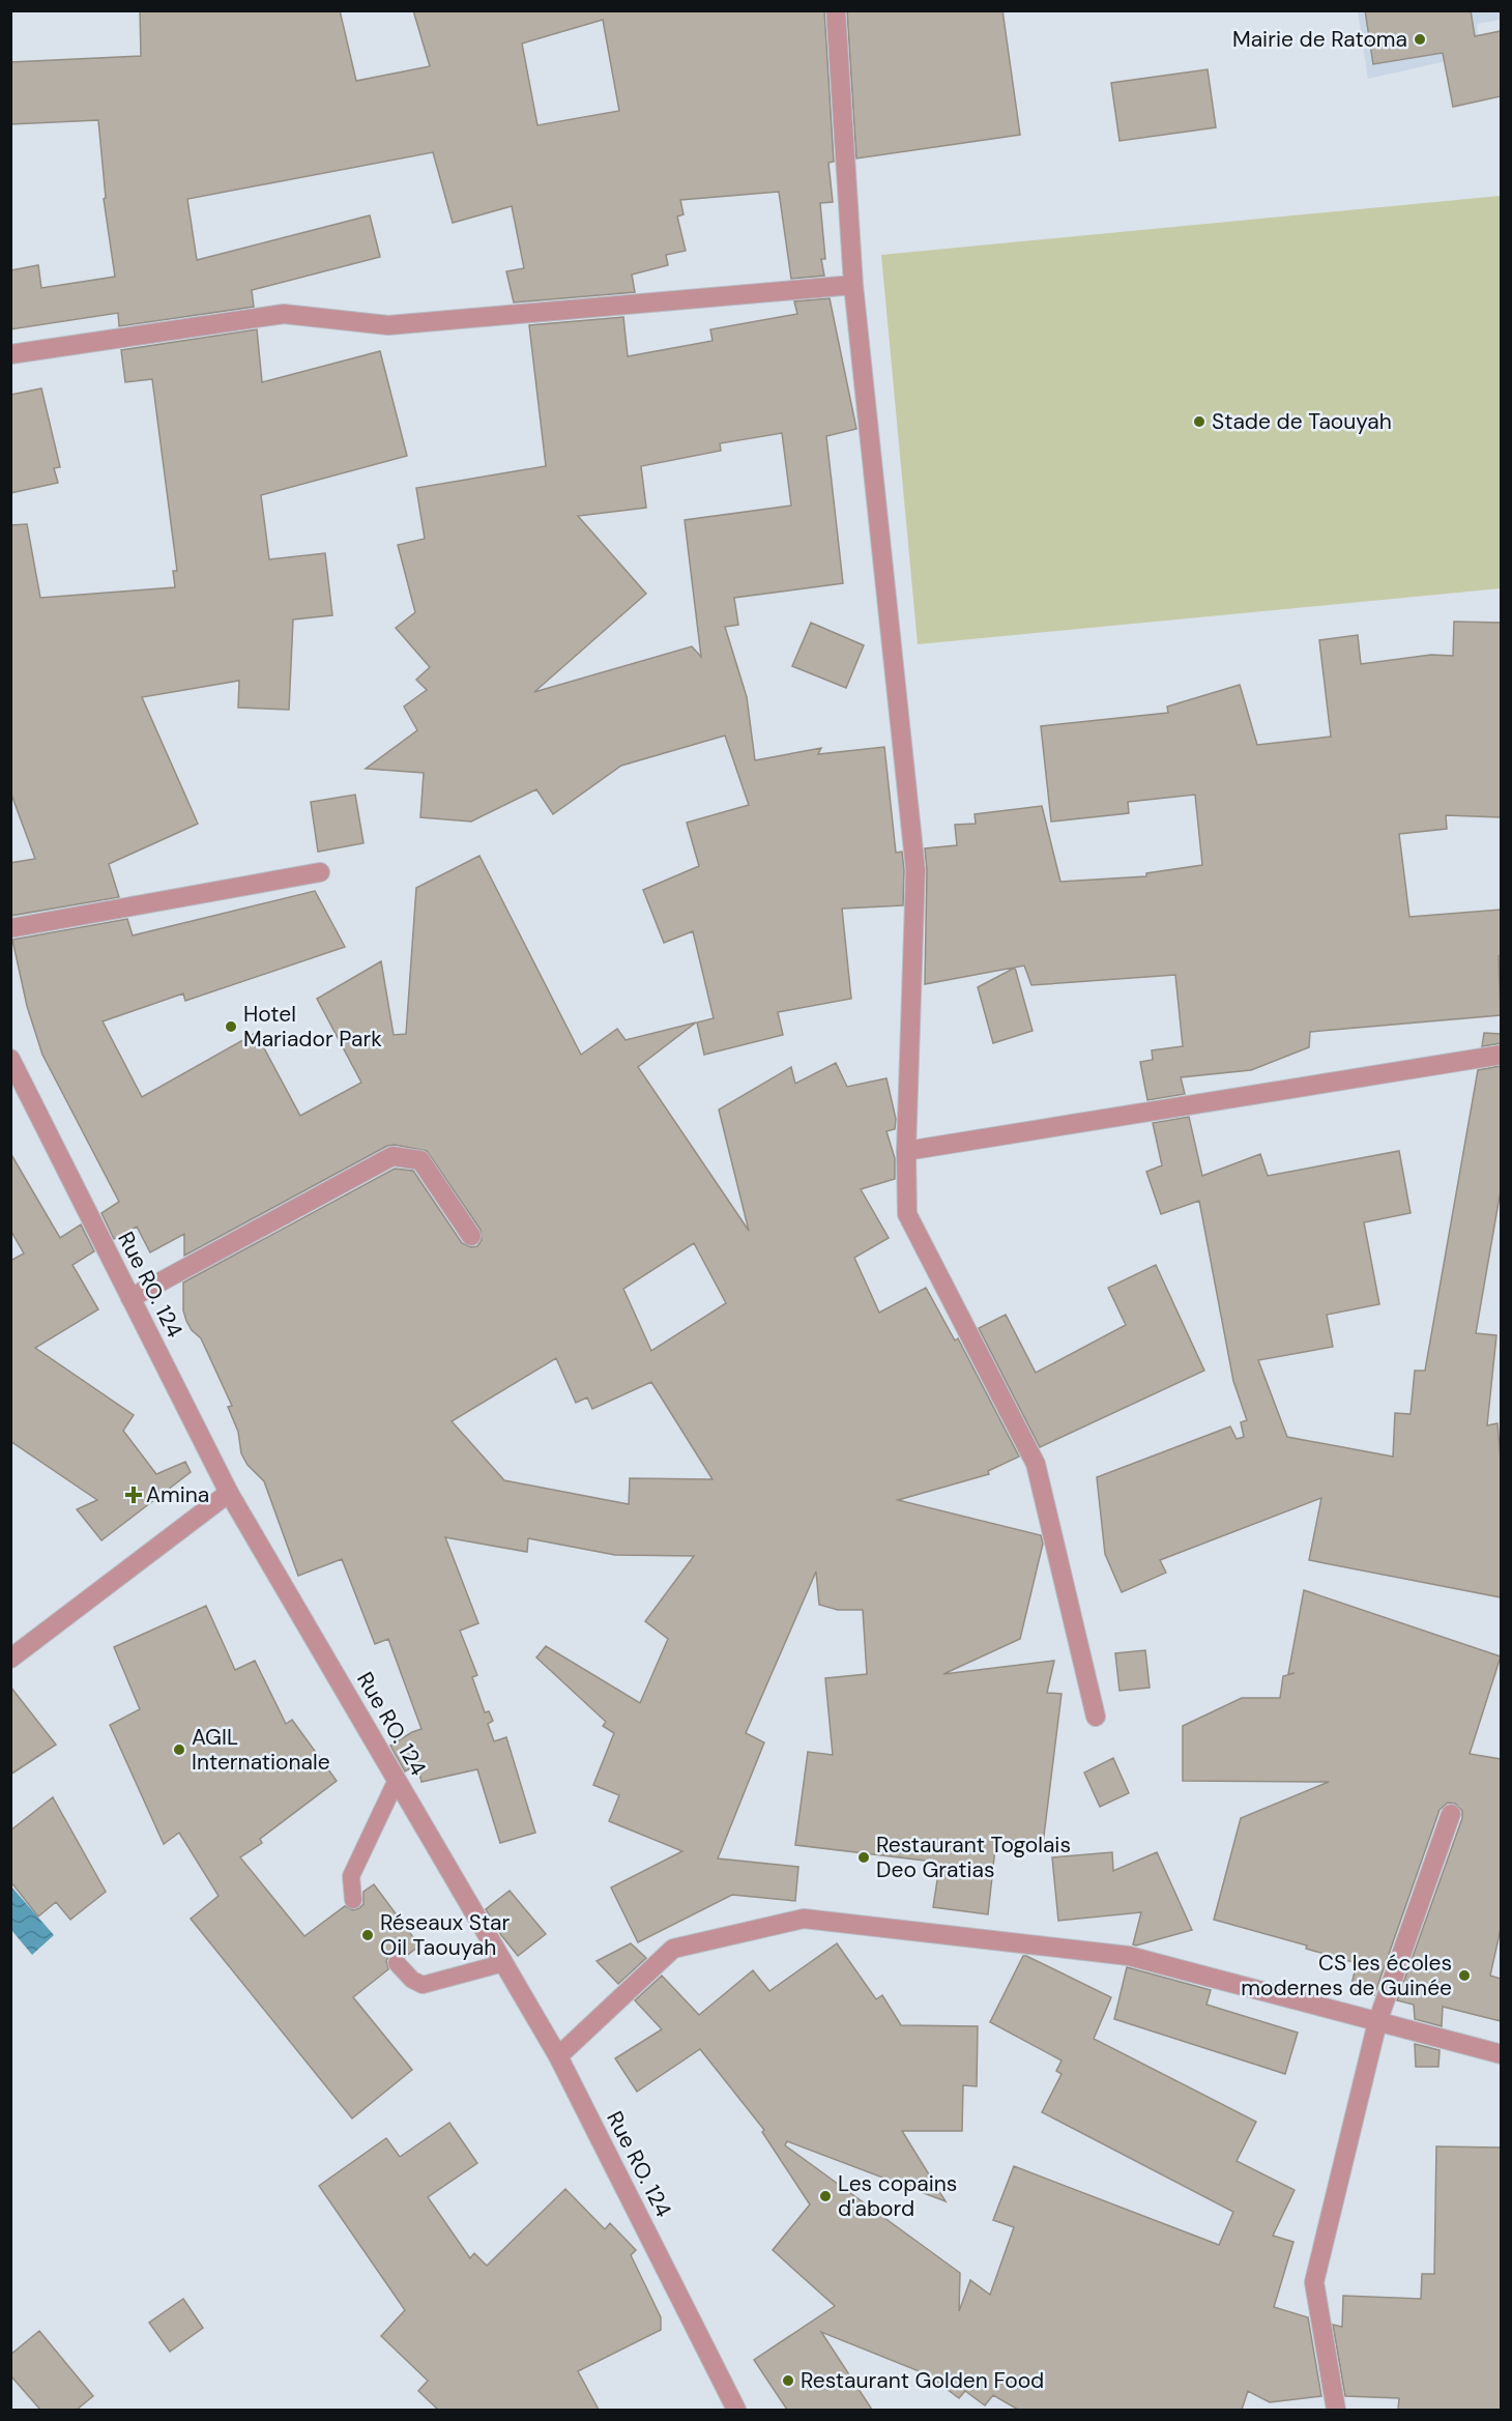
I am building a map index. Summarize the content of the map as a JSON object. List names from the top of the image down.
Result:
{
  "streets": {
    "street": ["Rue RO. 124"]
  },
  "places": {
    "other": [
      "Mairie de Ratoma",
      "Stade de Taouyah",
      "Hotel Mariador Park",
      "AGIL Internationale",
      "Restaurant Togolais Deo Gratias",
      "Réseaux Star Oil Taouyah",
      "CS les écoles modernes de Guinée",
      "Les copains d'abord",
      "Restaurant Golden Food"
    ],
    "health": ["Amina"]
  }
}
